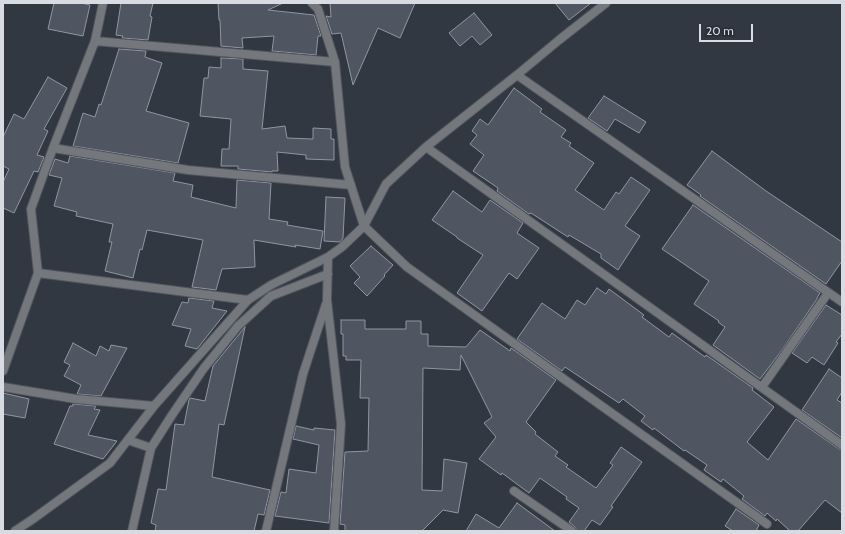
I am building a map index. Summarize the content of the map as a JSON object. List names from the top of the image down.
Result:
{
  "scale_bar": "20 m"
}
